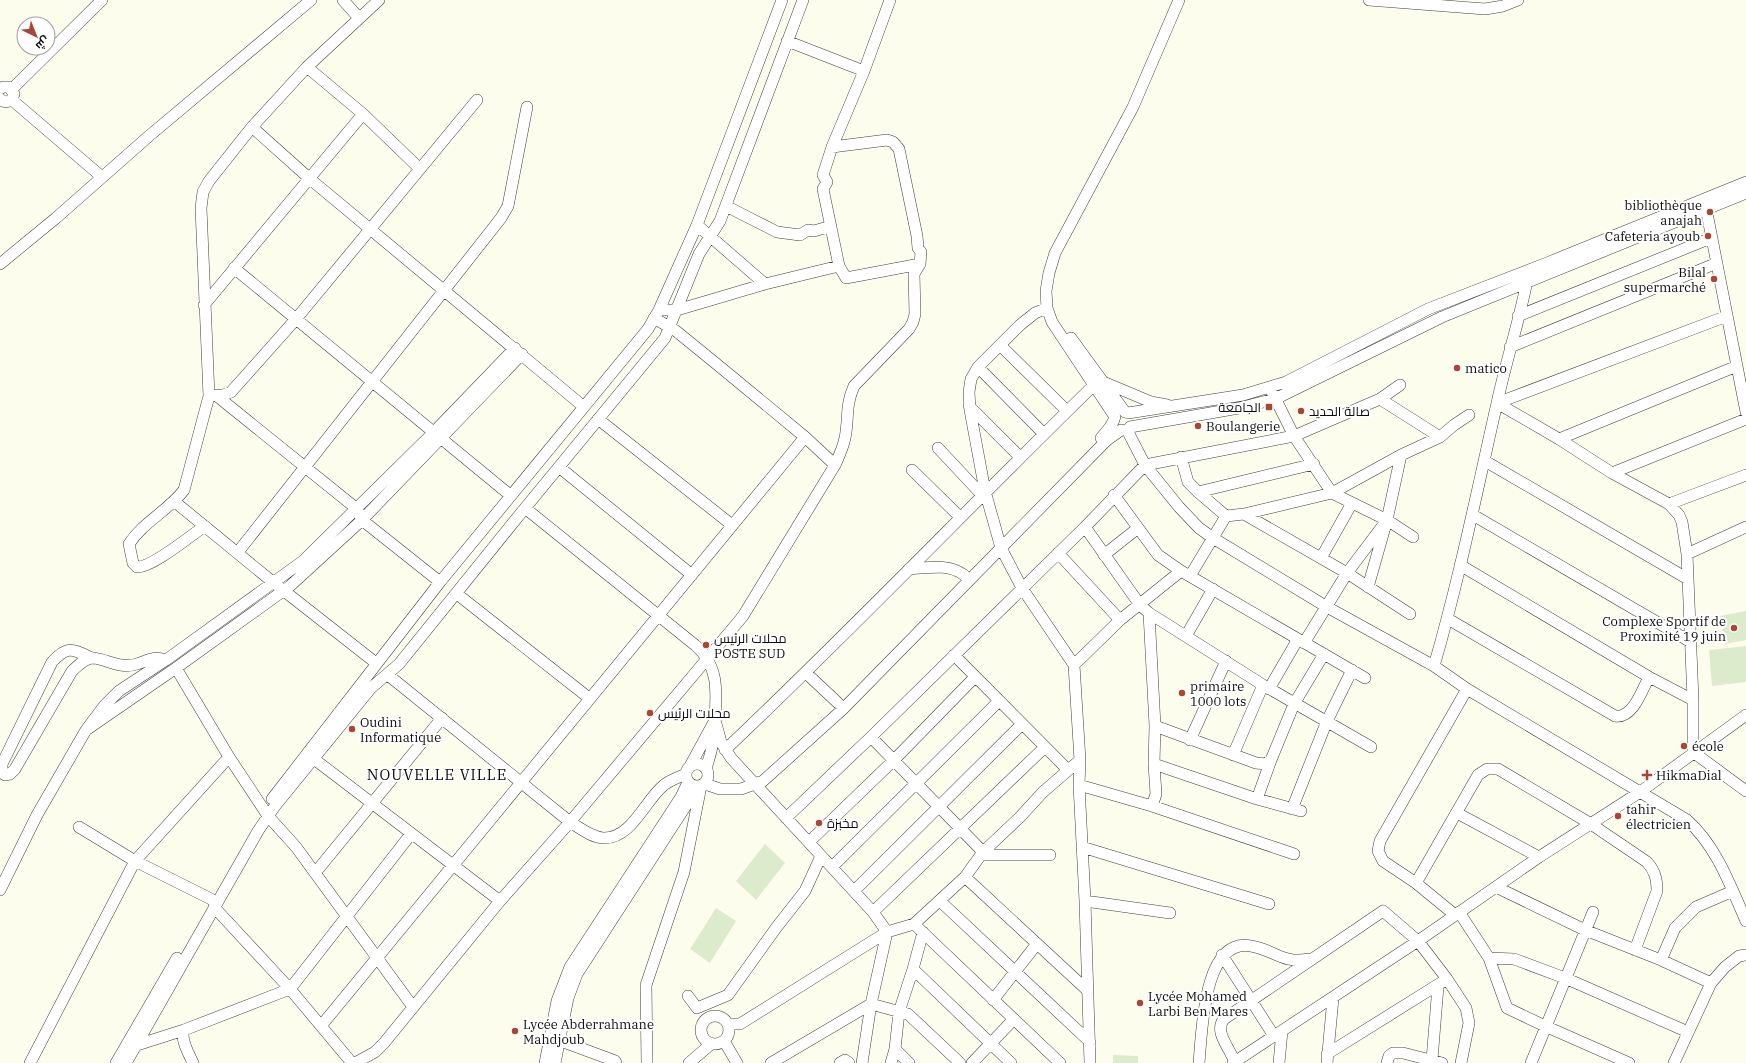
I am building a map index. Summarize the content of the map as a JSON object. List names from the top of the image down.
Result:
{
  "districts": ["NOUVELLE VILLE"],
  "places": {
    "other": [
      "bibliothèque anajah",
      "Cafeteria ayoub",
      "Bilal supermarché",
      "matico",
      "صالة الحديد",
      "Boulangerie",
      "Complexe Sportif de Proximité 19 juin",
      "محلات الرئيس POSTE SUD",
      "primaire 1000 lots",
      "محلات الرئيس",
      "Oudini Informatique",
      "école",
      "tahir électricien",
      "مخبزة",
      "Lycée Mohamed Larbi Ben Mares",
      "Lycée Abderrahmane Mahdjoub"
    ],
    "transit": ["الجامعة"],
    "health": ["HikmaDial"]
  },
  "north": "bottom right"
}
